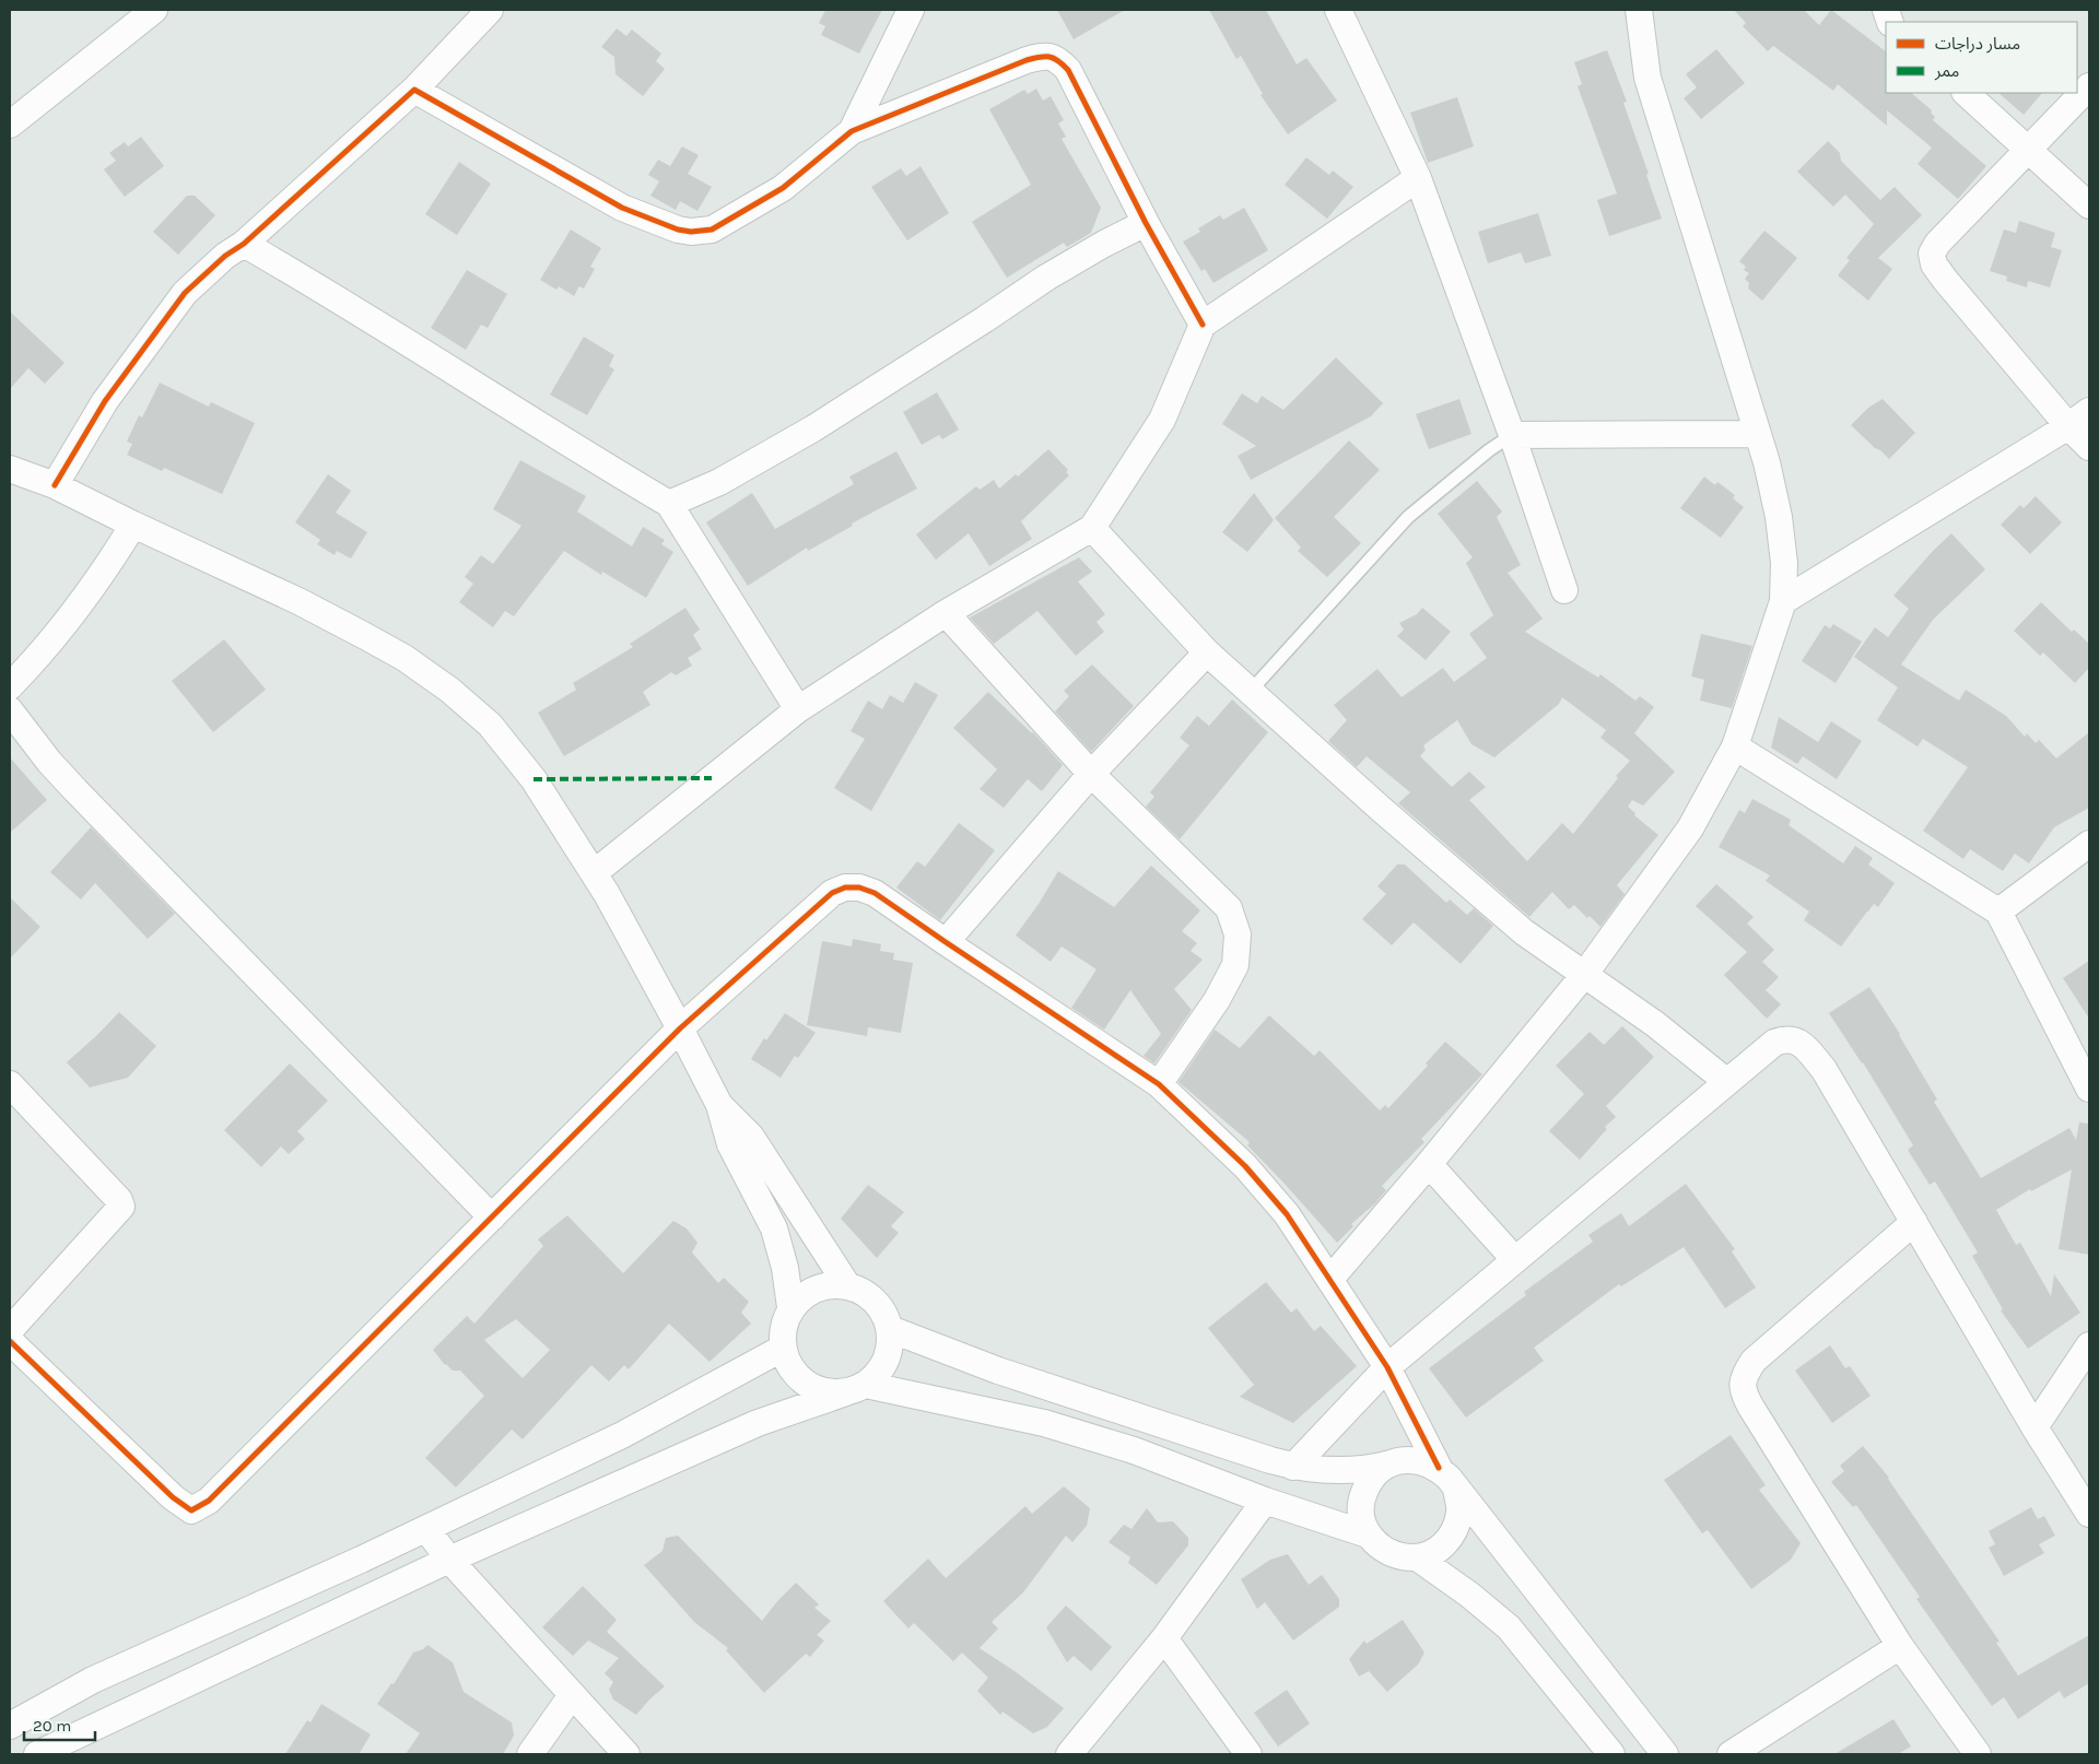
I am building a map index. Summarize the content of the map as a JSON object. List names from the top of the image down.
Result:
{
  "legend": ["مسار دراجات", "ممر"],
  "scale_bar": "20 m"
}
